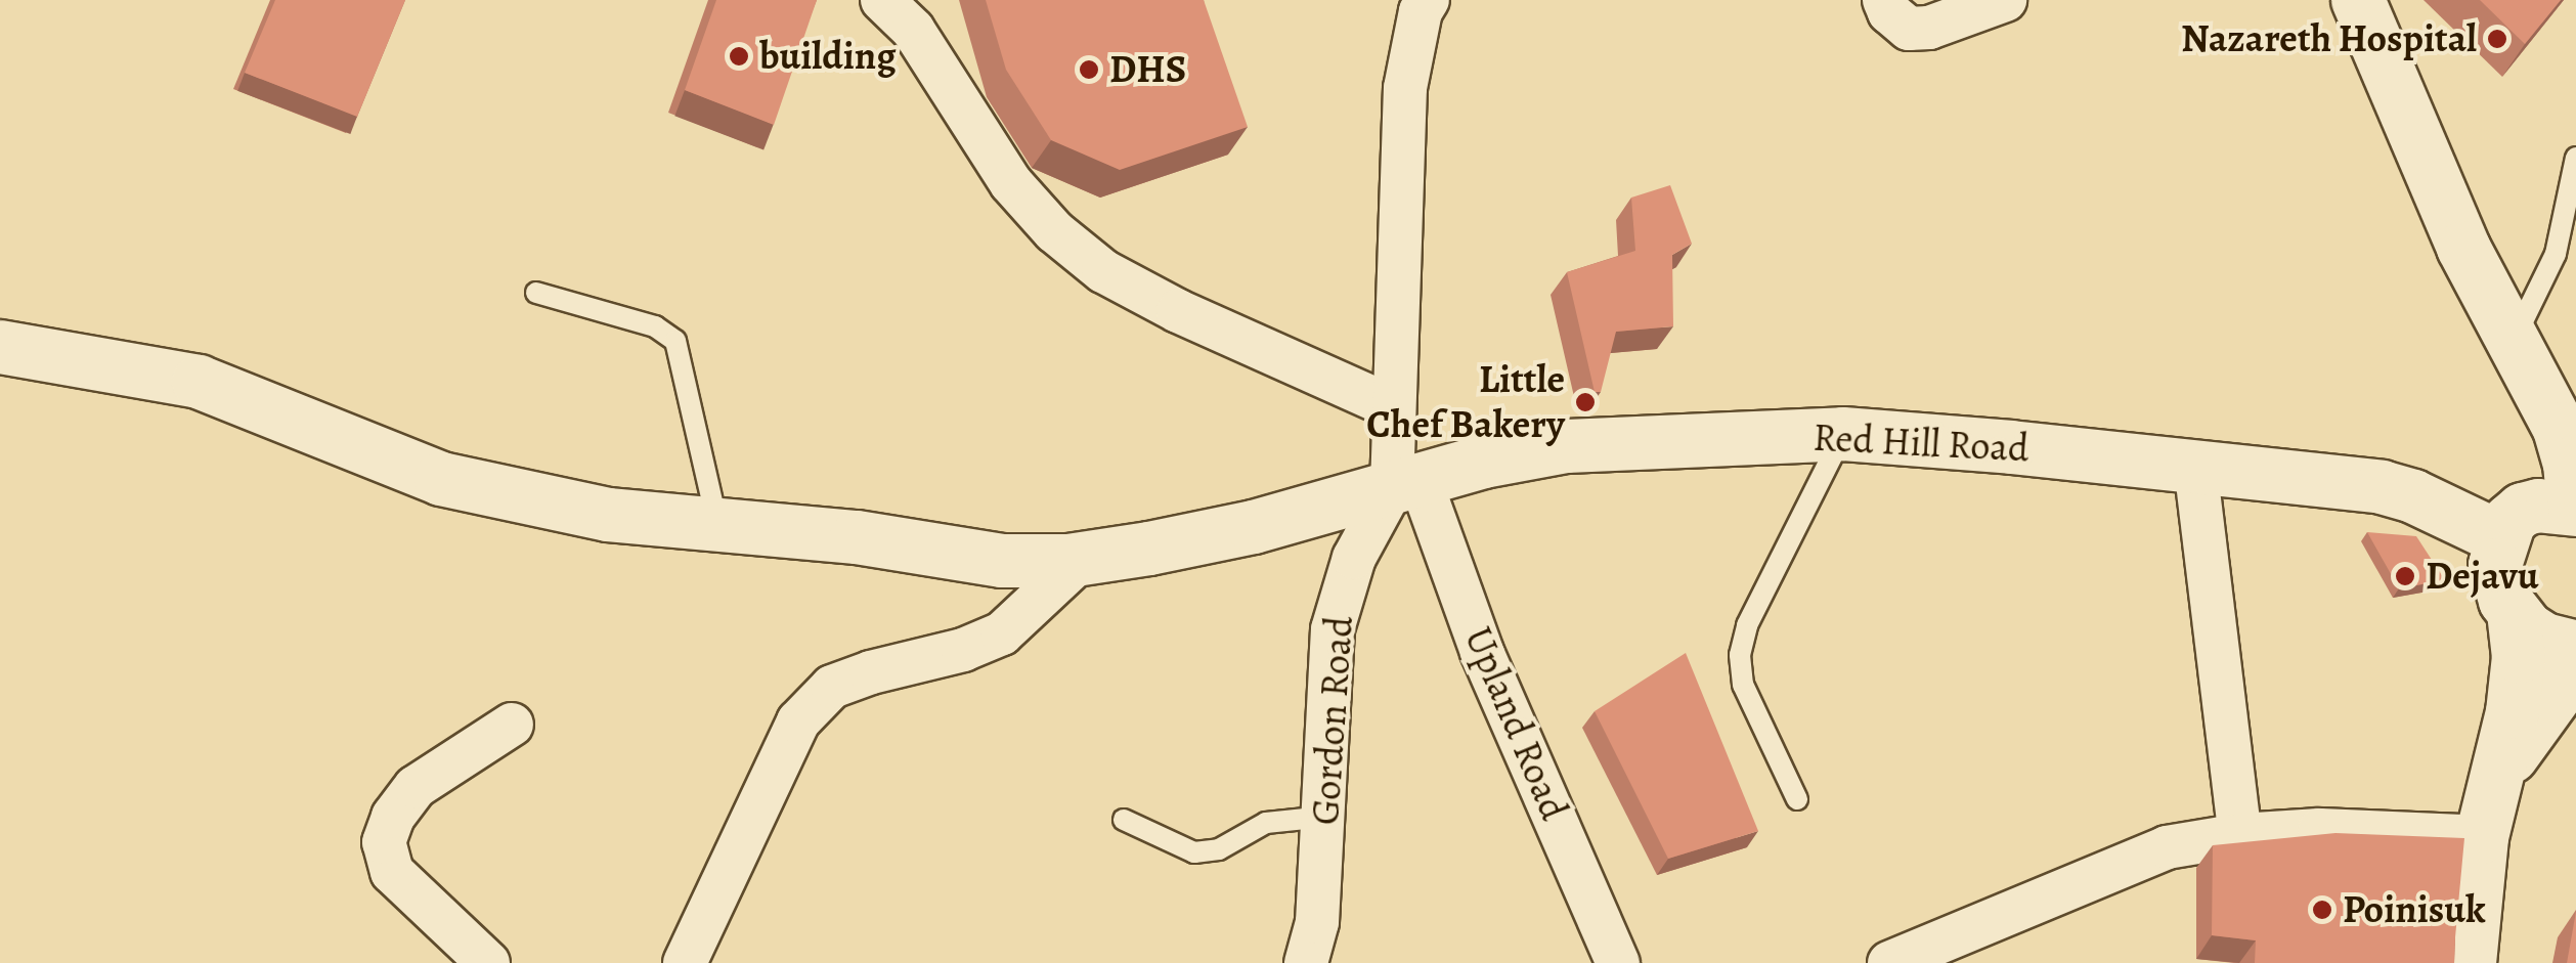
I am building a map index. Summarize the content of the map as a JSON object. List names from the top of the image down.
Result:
{
  "streets": {
    "street": ["Red Hill Road", "Gordon Road", "Upland Road"]
  },
  "crossings": [
    ["Red Hill Road", "Gordon Road"],
    ["Red Hill Road", "Upland Road"],
    ["Gordon Road", "Upland Road"]
  ],
  "places": [
    "Nazareth Hospital",
    "building",
    "DHS",
    "Little Chef Bakery",
    "Dejavu",
    "Poinisuk"
  ]
}
